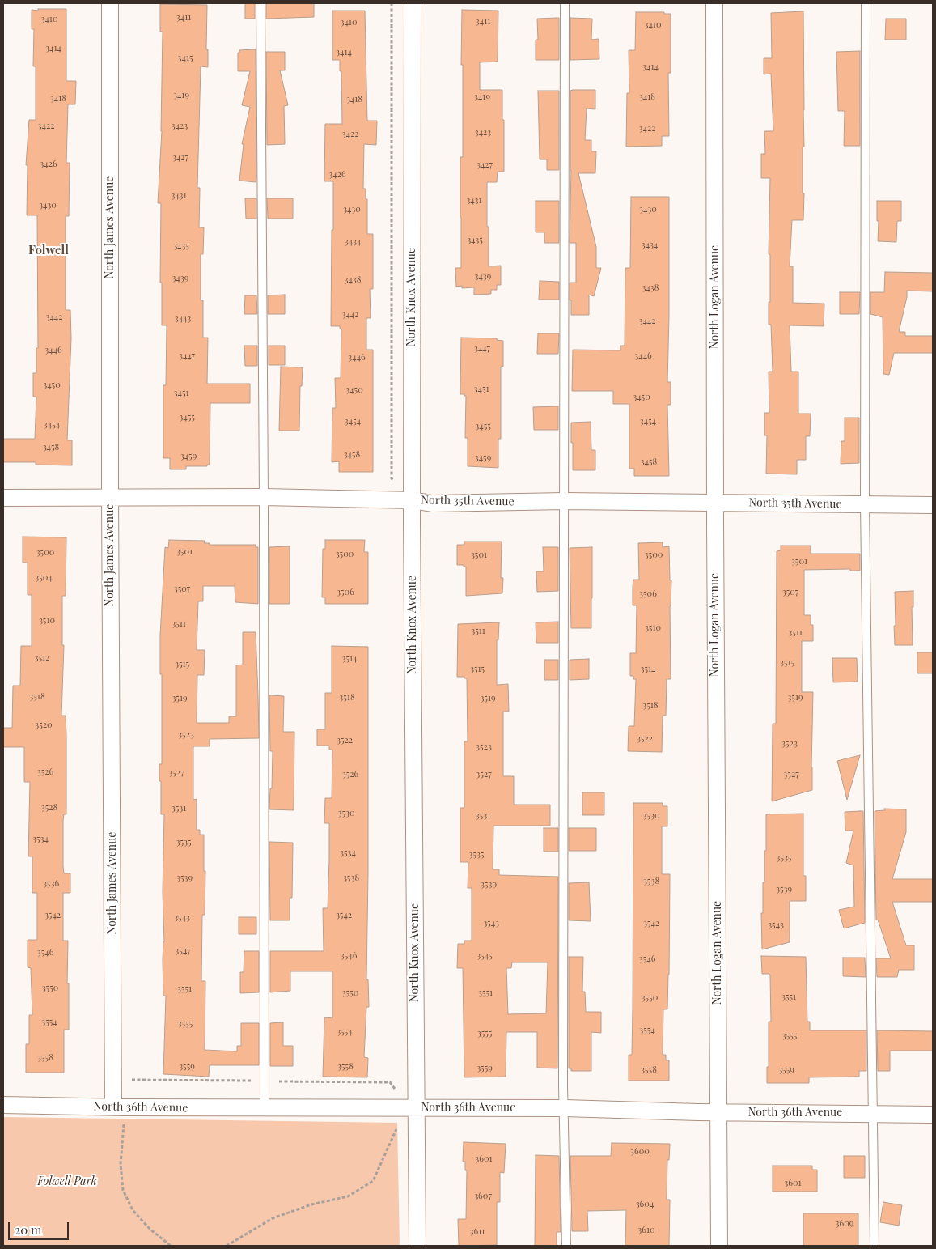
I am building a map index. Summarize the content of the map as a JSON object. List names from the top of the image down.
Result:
{
  "streets": {
    "street": [
      "North James Avenue",
      "North Knox Avenue",
      "North Logan Avenue",
      "North 35th Avenue",
      "North 36th Avenue"
    ]
  },
  "crossings": [
    ["North James Avenue", "North 35th Avenue"],
    ["North James Avenue", "North 36th Avenue"],
    ["North Knox Avenue", "North 35th Avenue"],
    ["North Knox Avenue", "North 36th Avenue"],
    ["North Logan Avenue", "North 35th Avenue"],
    ["North Logan Avenue", "North 36th Avenue"]
  ],
  "districts": ["Folwell"],
  "parks": ["Folwell Park"],
  "house_numbers": [
    "3411",
    "3410",
    "3411",
    "3410",
    "3410",
    "3414",
    "3414",
    "3415",
    "3414",
    "3419",
    "3419",
    "3418",
    "3418",
    "3418",
    "3422",
    "3423",
    "3422",
    "3423",
    "3422",
    "3427",
    "3426",
    "3427",
    "3426",
    "3431",
    "3431",
    "3430",
    "3430",
    "3430",
    "3435",
    "3434",
    "3434",
    "3435",
    "3439",
    "3439",
    "3438",
    "3438",
    "3442",
    "3442",
    "3443",
    "3442",
    "3447",
    "3446",
    "3447",
    "3446",
    "3446",
    "3450",
    "3451",
    "3450",
    "3451",
    "3450",
    "3455",
    "3454",
    "3454",
    "3454",
    "3455",
    "3458",
    "3458",
    "3459",
    "3459",
    "3458",
    "3501",
    "3500",
    "3500",
    "3501",
    "3500",
    "3501",
    "3504",
    "3507",
    "3506",
    "3507",
    "3506",
    "3510",
    "3511",
    "3510",
    "3511",
    "3511",
    "3512",
    "3514",
    "3515",
    "3515",
    "3515",
    "3514",
    "3518",
    "3518",
    "3519",
    "3519",
    "3519",
    "3518",
    "3520",
    "3523",
    "3522",
    "3522",
    "3523",
    "3523",
    "3526",
    "3527",
    "3526",
    "3527",
    "3527",
    "3528",
    "3531",
    "3530",
    "3531",
    "3530",
    "3534",
    "3535",
    "3534",
    "3535",
    "3535",
    "3539",
    "3538",
    "3538",
    "3536",
    "3539",
    "3539",
    "3542",
    "3542",
    "3543",
    "3543",
    "3542",
    "3543",
    "3547",
    "3546",
    "3546",
    "3545",
    "3546",
    "3550",
    "3551",
    "3550",
    "3551",
    "3551",
    "3550",
    "3554",
    "3555",
    "3554",
    "3554",
    "3555",
    "3555",
    "3558",
    "3559",
    "3558",
    "3559",
    "3558",
    "3559",
    "3600",
    "3601",
    "3601",
    "3607",
    "3604",
    "3609",
    "3610",
    "3611"
  ],
  "scale_bar": "20 m"
}
